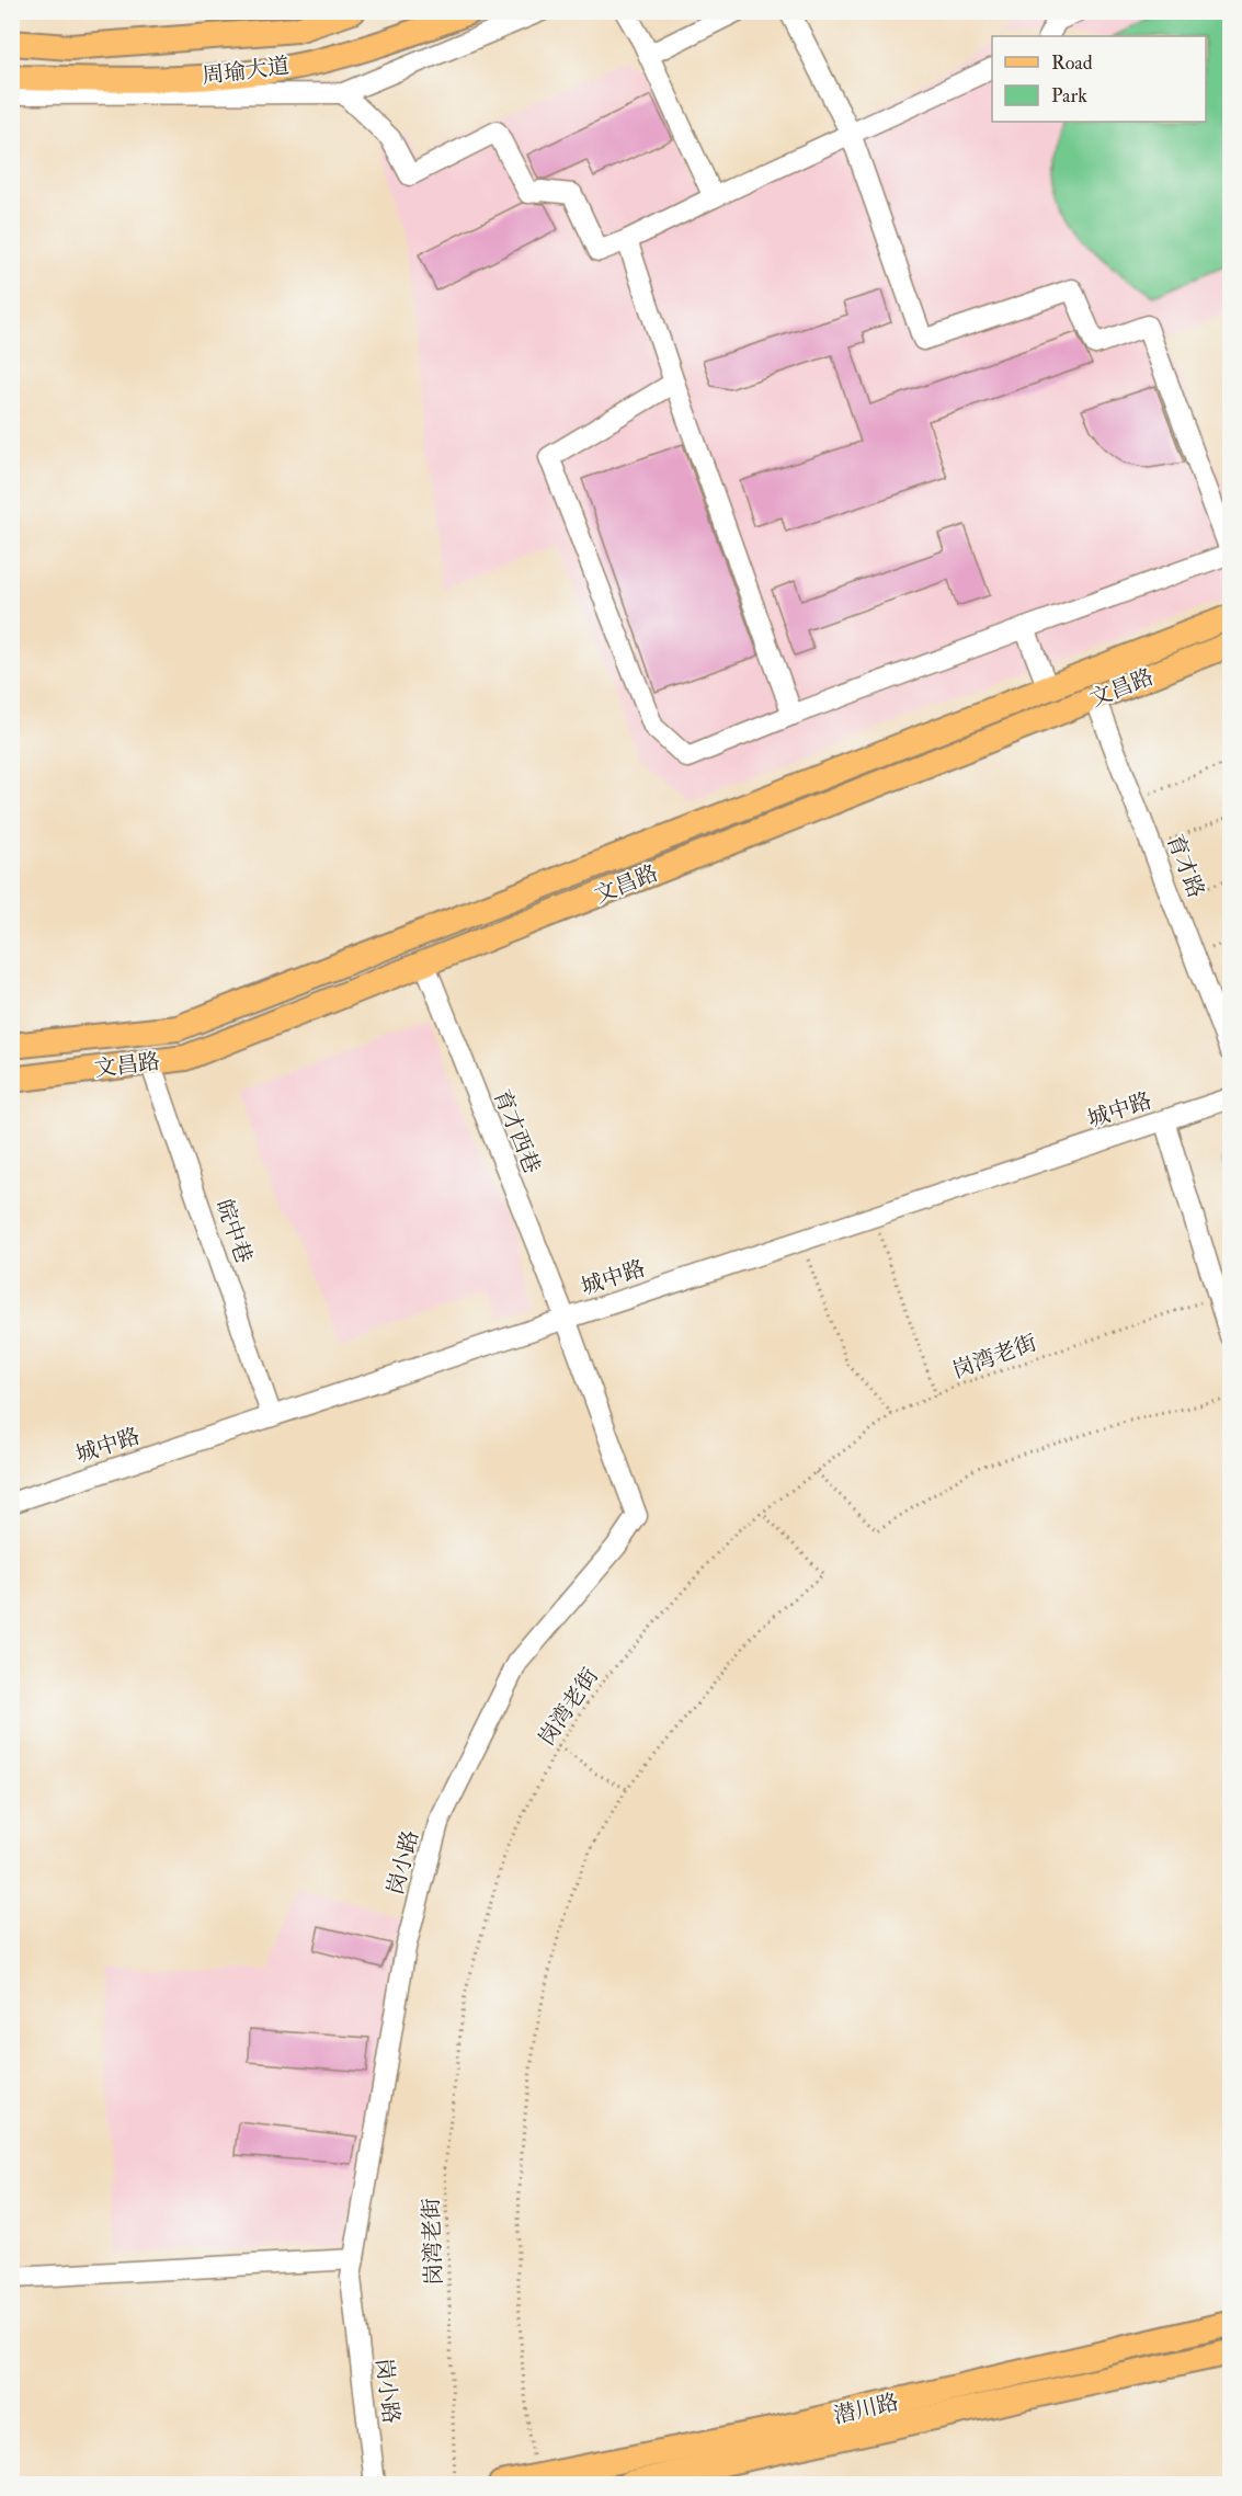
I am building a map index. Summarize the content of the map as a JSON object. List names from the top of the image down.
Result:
{
  "streets": {
    "main road": ["周瑜大道", "文昌路", "潜川路"],
    "street": [
      "育才路",
      "城中路",
      "育才西巷",
      "皖中巷",
      "岗小路"
    ],
    "path": ["岗湾老街"]
  },
  "crossings": [
    ["文昌路", "育才路"],
    ["文昌路", "育才西巷"],
    ["文昌路", "皖中巷"],
    ["城中路", "育才西巷"],
    ["城中路", "皖中巷"],
    ["城中路", "岗小路"],
    ["育才西巷", "岗小路"]
  ],
  "legend": ["Road", "Park"]
}
